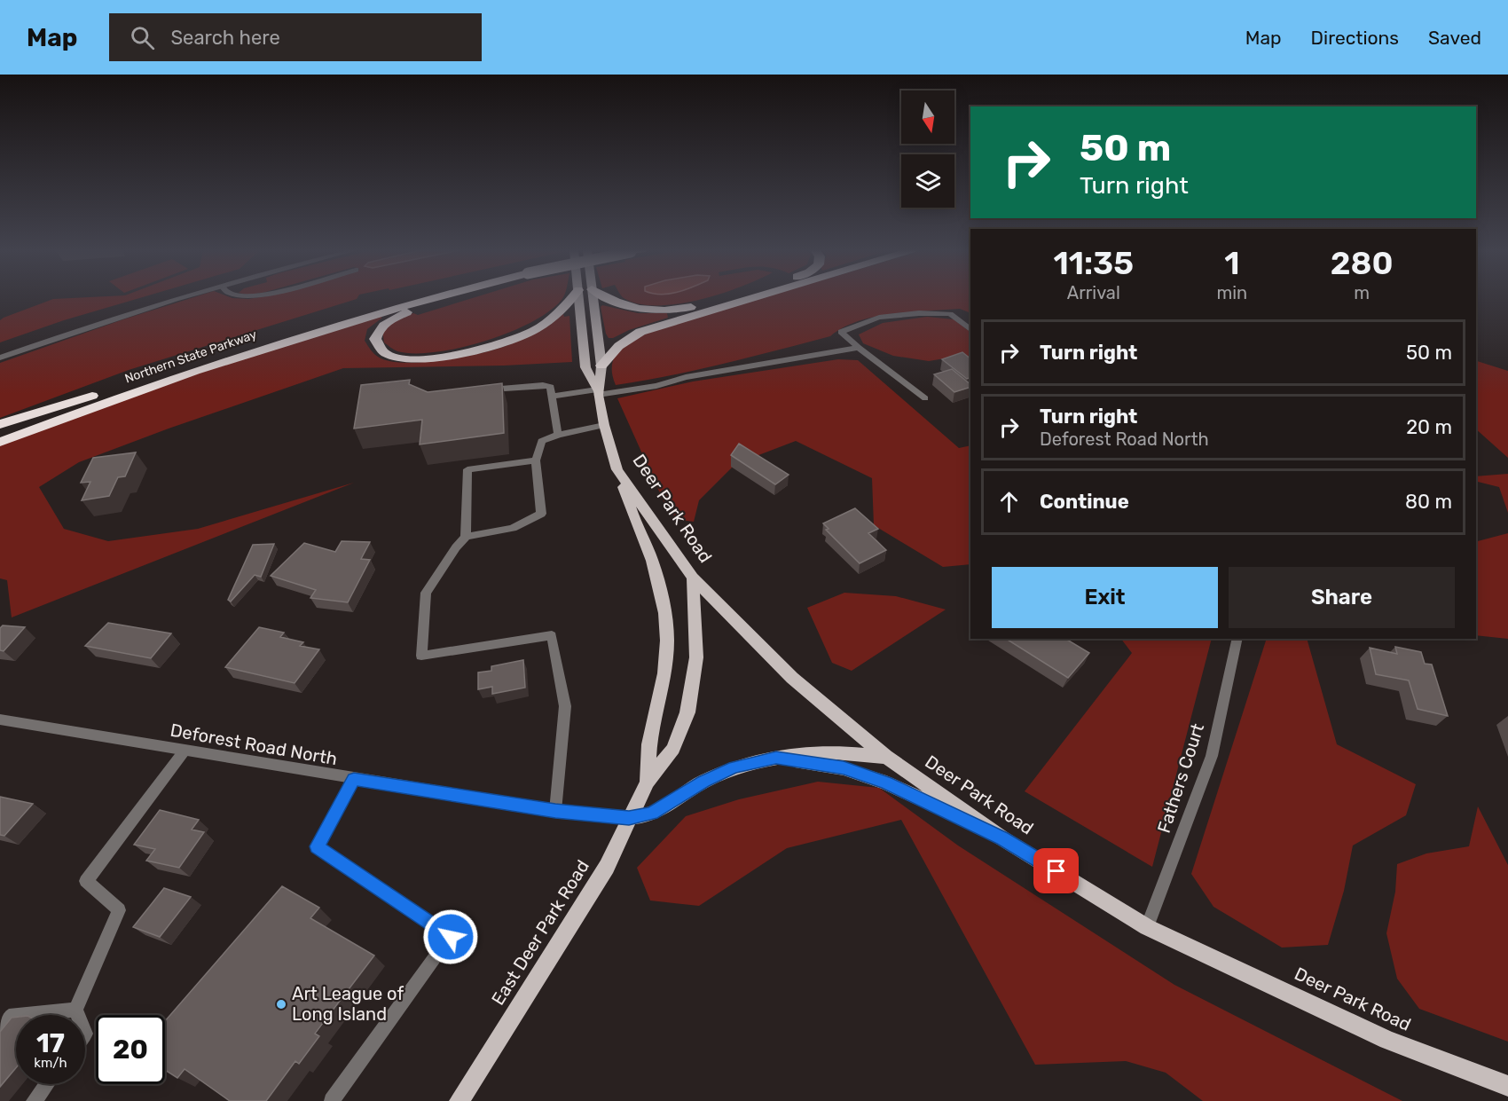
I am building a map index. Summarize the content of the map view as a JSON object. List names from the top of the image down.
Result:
{
  "streets": {
    "highway": ["Northern State Parkway"],
    "main road": ["Deer Park Road", "East Deer Park Road"],
    "street": ["Deforest Road North", "Fathers Court"]
  },
  "crossings": [
    ["Deer Park Road", "Fathers Court"],
    ["Deer Park Road", "East Deer Park Road"],
    ["Deforest Road North", "East Deer Park Road"]
  ],
  "places": ["Art League of Long Island"],
  "north": "bottom",
  "page": {
    "header": "Map",
    "search": "Search here",
    "nav": ["Map", "Directions", "Saved"],
    "turn": ["50 m", "Turn right"],
    "eta": [
      "11:35",
      "Arrival",
      "1",
      "min",
      "280",
      "m"
    ],
    "list": [
      {
        "name": "Turn right",
        "value": "50 m"
      },
      {
        "name": "Turn right",
        "note": "Deforest Road North",
        "value": "20 m"
      },
      {
        "name": "Continue",
        "value": "80 m"
      }
    ],
    "buttons": ["Exit", "Share"],
    "speed": "17 km/h",
    "limit": "20"
  }
}
